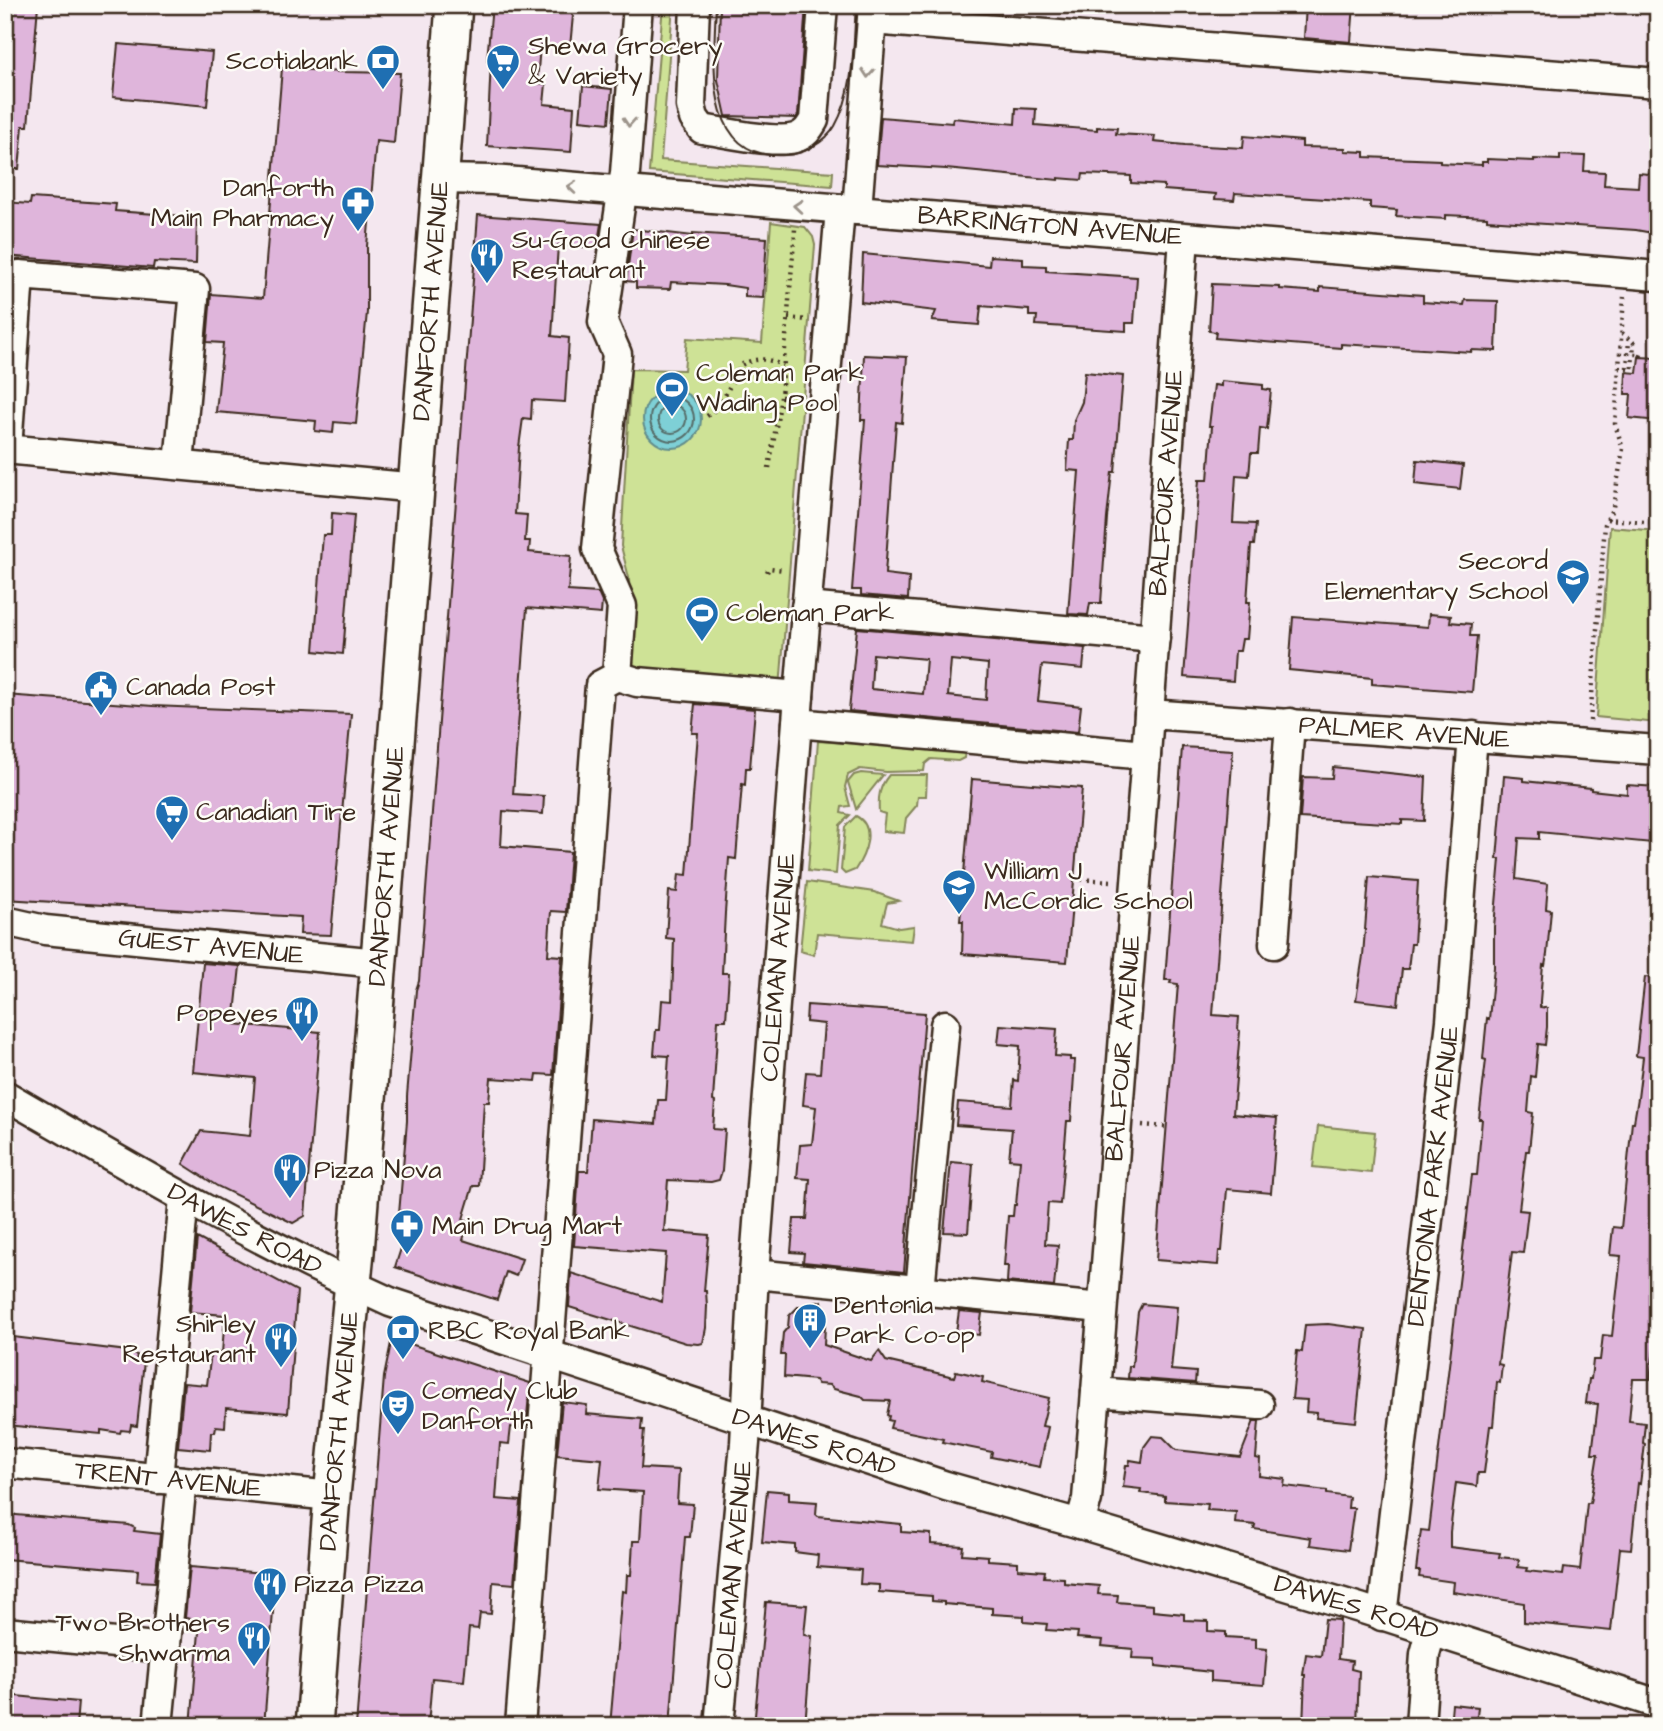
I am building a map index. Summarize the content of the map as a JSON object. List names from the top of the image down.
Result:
{
  "streets": {
    "main road": ["DANFORTH AVENUE"],
    "street": [
      "BARRINGTON AVENUE",
      "BALFOUR AVENUE",
      "PALMER AVENUE",
      "GUEST AVENUE",
      "COLEMAN AVENUE",
      "DENTONIA PARK AVENUE",
      "DAWES ROAD",
      "TRENT AVENUE"
    ]
  },
  "crossings": [
    ["BARRINGTON AVENUE", "DANFORTH AVENUE"],
    ["BARRINGTON AVENUE", "BALFOUR AVENUE"],
    ["BARRINGTON AVENUE", "COLEMAN AVENUE"],
    ["DANFORTH AVENUE", "GUEST AVENUE"],
    ["DANFORTH AVENUE", "DAWES ROAD"],
    ["DANFORTH AVENUE", "TRENT AVENUE"],
    ["BALFOUR AVENUE", "PALMER AVENUE"],
    ["BALFOUR AVENUE", "DAWES ROAD"],
    ["PALMER AVENUE", "DENTONIA PARK AVENUE"],
    ["COLEMAN AVENUE", "DAWES ROAD"],
    ["DENTONIA PARK AVENUE", "DAWES ROAD"]
  ],
  "places": {
    "bank": ["Scotiabank", "RBC Royal Bank"],
    "supermarket": ["Shewa Grocery & Variety", "Canadian Tire"],
    "pharmacy": ["Danforth Main Pharmacy", "Main Drug Mart"],
    "restaurant": [
      "Su-Good Chinese Restaurant",
      "Popeyes",
      "Pizza Nova",
      "Shirley Restaurant",
      "Pizza Pizza",
      "Two Brothers Shwarma"
    ],
    "sports": ["Coleman Park Wading Pool", "Coleman Park"],
    "school or university": ["Secord Elementary School", "William J McCordic School"],
    "public building": ["Canada Post"],
    "building": ["Dentonia Park Co-op"],
    "theatre": ["Comedy Club Danforth"]
  }
}
